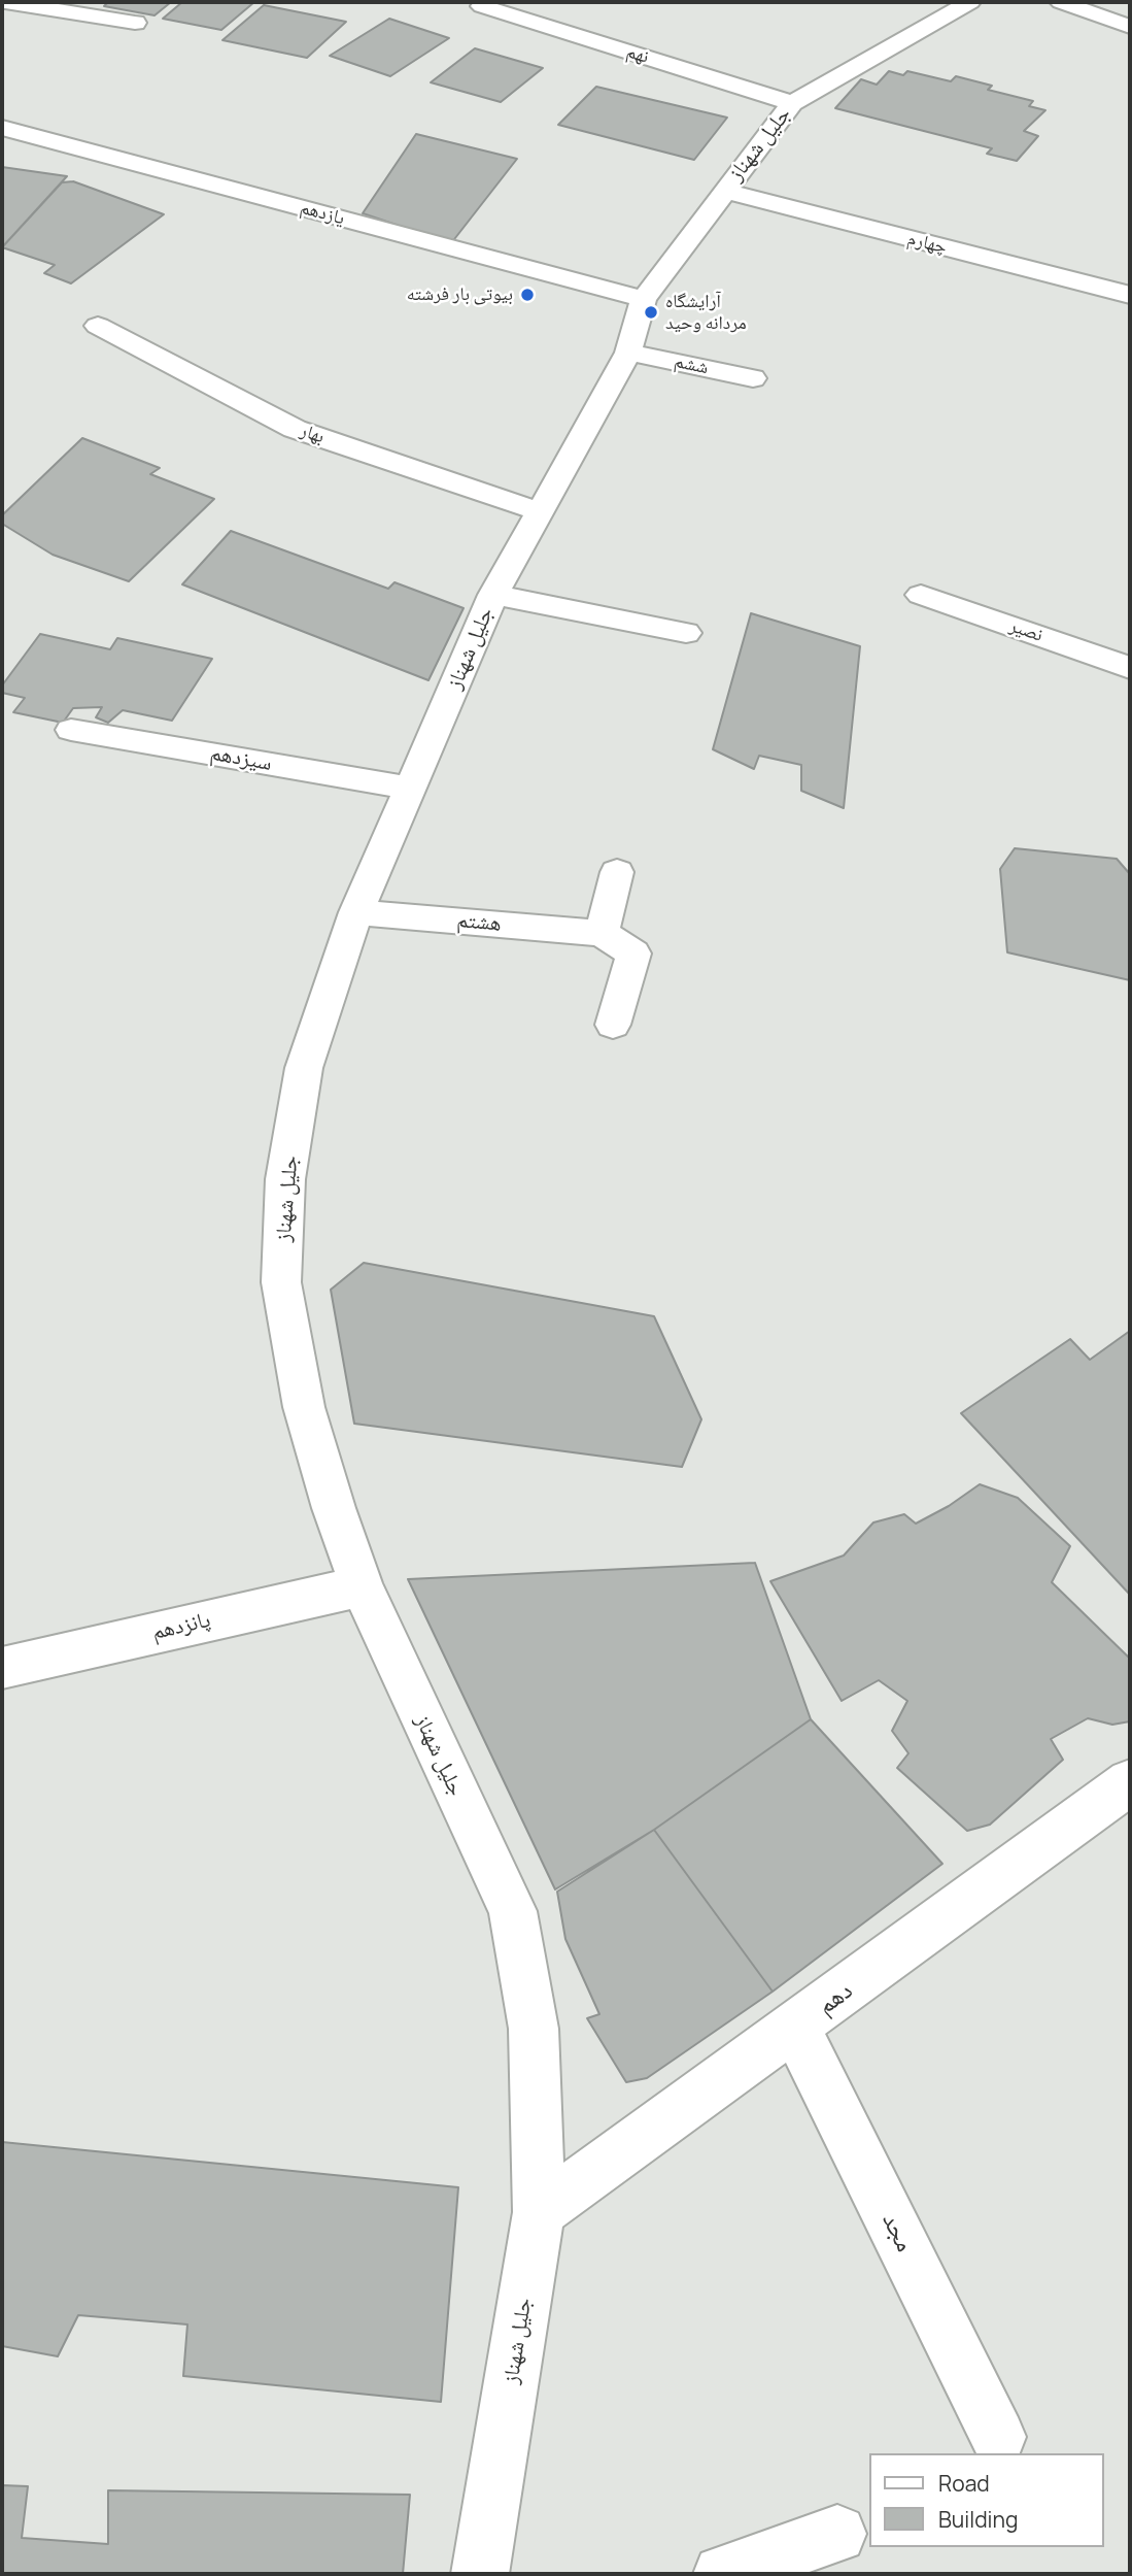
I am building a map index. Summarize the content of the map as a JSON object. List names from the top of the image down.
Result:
{
  "streets": {
    "street": [
      "نهم",
      "جلیل شهناز",
      "یازدهم",
      "چهارم",
      "ششم",
      "بهار",
      "نصیر",
      "سیزدهم",
      "هشتم",
      "پانزدهم",
      "دهم",
      "مجد"
    ]
  },
  "crossings": [
    ["نهم", "جلیل شهناز"],
    ["جلیل شهناز", "یازدهم"],
    ["جلیل شهناز", "چهارم"],
    ["جلیل شهناز", "ششم"],
    ["جلیل شهناز", "بهار"],
    ["جلیل شهناز", "سیزدهم"],
    ["جلیل شهناز", "هشتم"],
    ["جلیل شهناز", "پانزدهم"],
    ["جلیل شهناز", "دهم"],
    ["دهم", "مجد"]
  ],
  "places": ["بیوتی بار فرشته", "آرایشگاه مردانه وحید"],
  "legend": ["Road", "Building"]
}
